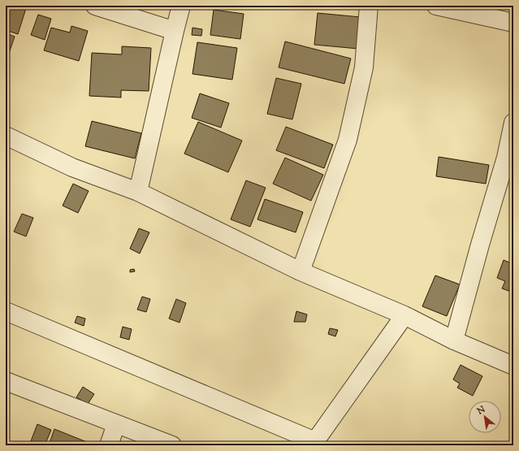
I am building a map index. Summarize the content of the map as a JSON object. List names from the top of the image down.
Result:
{
  "north": "top left"
}
